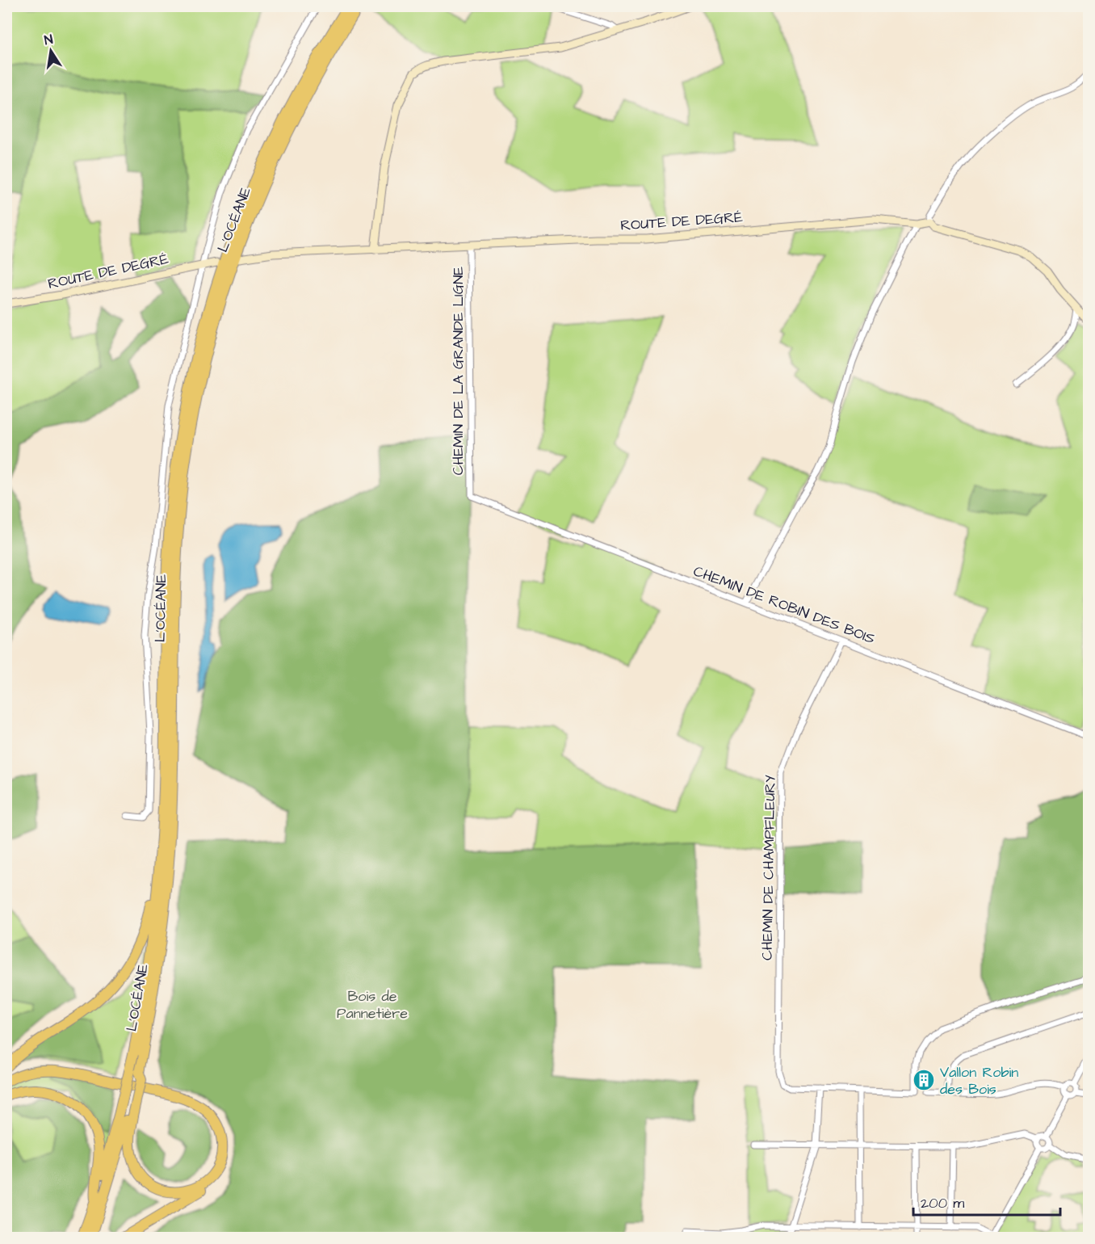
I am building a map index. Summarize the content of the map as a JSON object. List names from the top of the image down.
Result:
{
  "streets": {
    "highway": ["L’OCÉANE"],
    "street": [
      "ROUTE DE DEGRÉ",
      "CHEMIN DE LA GRANDE LIGNE",
      "CHEMIN DE ROBIN DES BOIS",
      "CHEMIN DE CHAMPFLEURY"
    ]
  },
  "crossings": [
    ["ROUTE DE DEGRÉ", "CHEMIN DE LA GRANDE LIGNE"],
    ["CHEMIN DE LA GRANDE LIGNE", "CHEMIN DE ROBIN DES BOIS"],
    ["CHEMIN DE ROBIN DES BOIS", "CHEMIN DE CHAMPFLEURY"]
  ],
  "parks": ["Bois de Pannetière"],
  "places": {
    "building": ["Vallon Robin des Bois"]
  },
  "scale_bar": "200 m",
  "north": "top"
}
